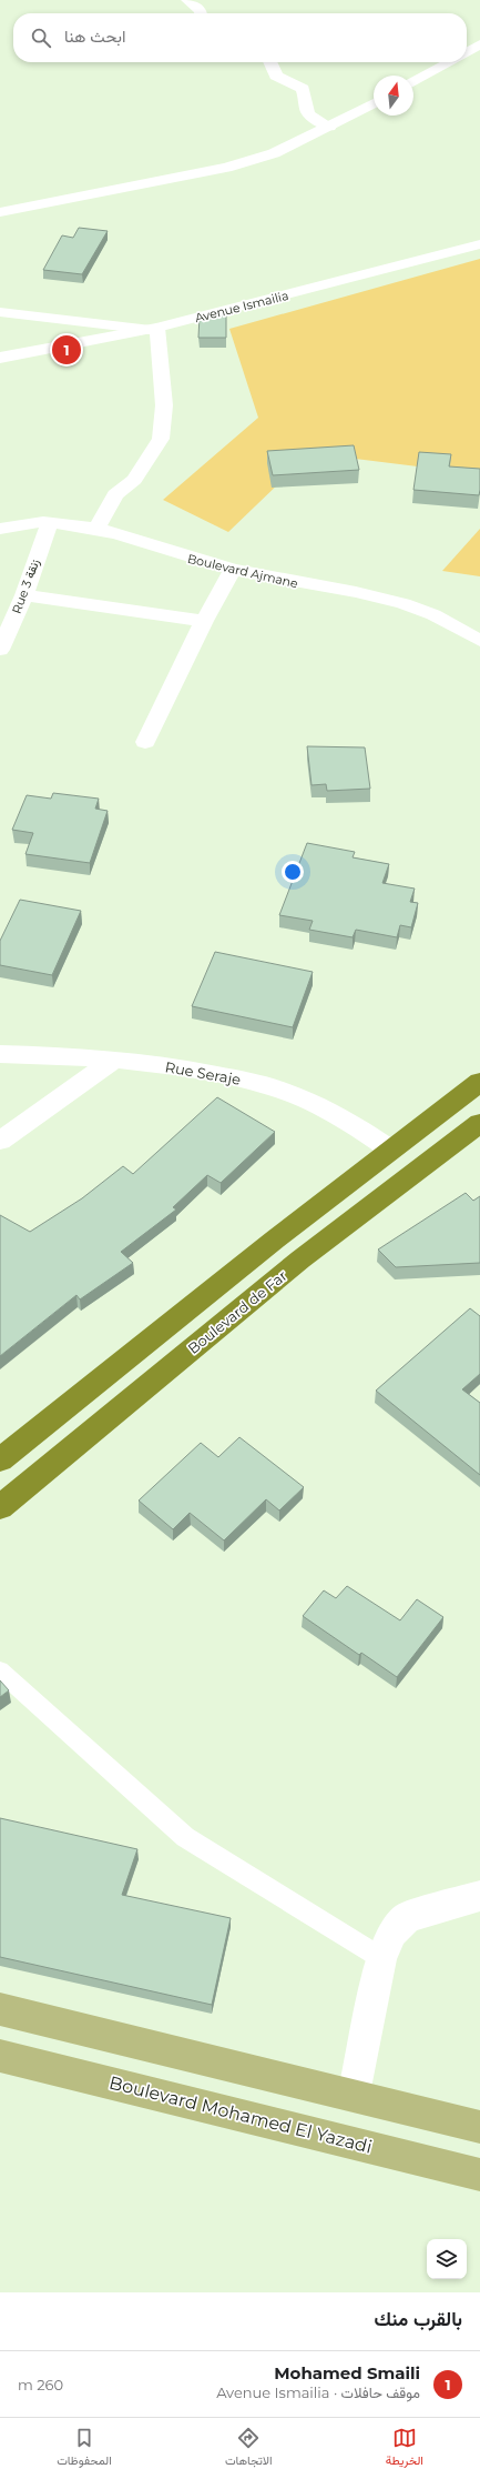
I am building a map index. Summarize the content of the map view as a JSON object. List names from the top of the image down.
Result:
{
  "streets": {
    "highway": ["Boulevard de Far"],
    "main road": ["Boulevard Mohamed El Yazadi"],
    "street": [
      "Avenue Ismailia",
      "Boulevard Ajmane",
      "Rue 3 زنقة",
      "Rue Seraje"
    ]
  },
  "crossings": [
    ["Boulevard Ajmane", "Rue 3 زنقة"]
  ],
  "north": "top",
  "page": {
    "search": "ابحث هنا",
    "pins": "1",
    "heading": "بالقرب منك",
    "list": [
      {
        "mark": "1",
        "name": "Mohamed Smaili",
        "note": "موقف حافلات · Avenue Ismailia",
        "value": "260 m"
      }
    ],
    "nav": ["الخريطة", "الاتجاهات", "المحفوظات"]
  }
}
